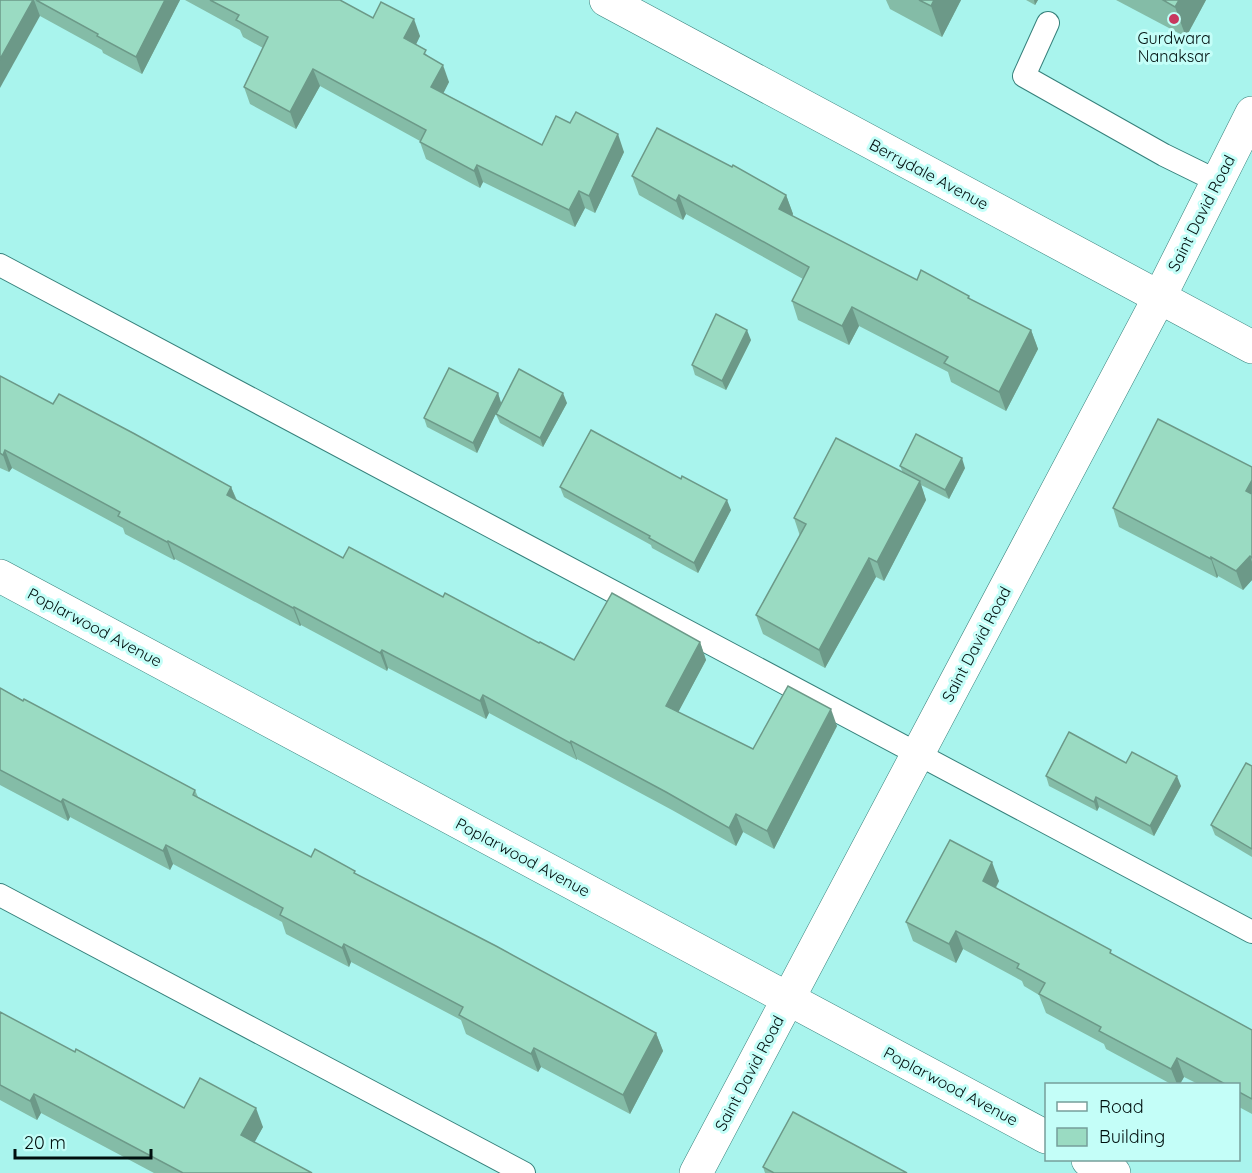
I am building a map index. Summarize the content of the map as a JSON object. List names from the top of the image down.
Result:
{
  "streets": {
    "street": ["Berrydale Avenue", "Saint David Road", "Poplarwood Avenue"]
  },
  "crossings": [
    ["Berrydale Avenue", "Saint David Road"],
    ["Saint David Road", "Poplarwood Avenue"]
  ],
  "places": ["Gurdwara Nanaksar"],
  "legend": ["Road", "Building"],
  "scale_bar": "20 m"
}
